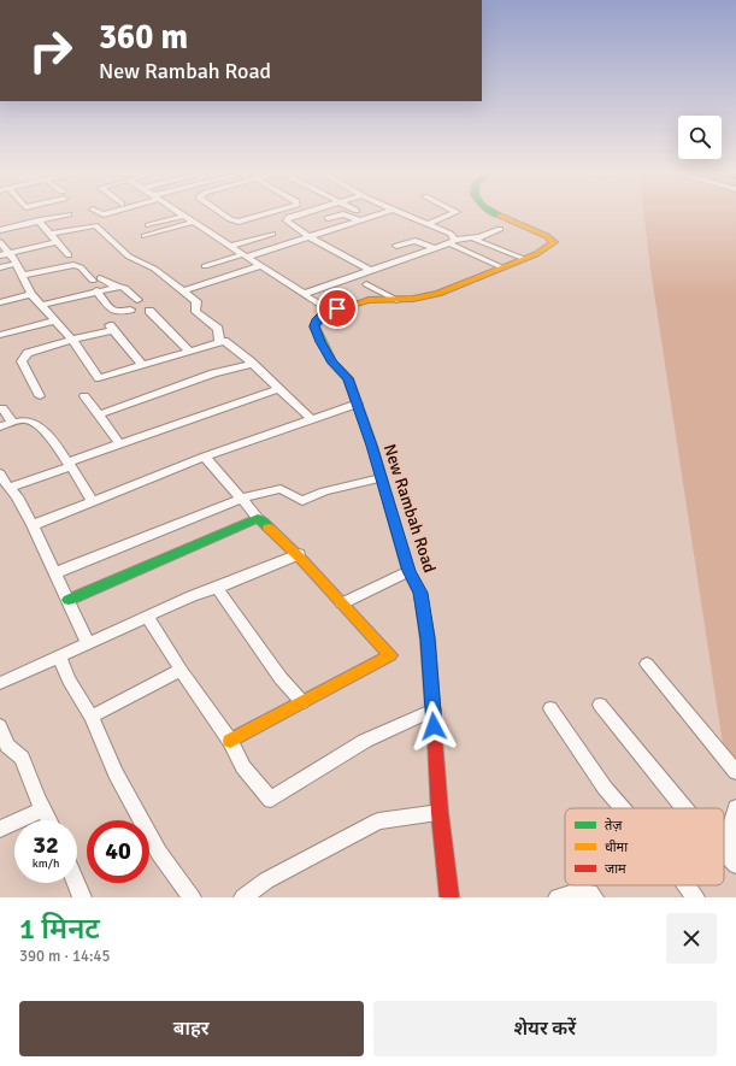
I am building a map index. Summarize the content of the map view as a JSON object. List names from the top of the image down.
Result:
{
  "streets": {
    "street": ["New Rambah Road"]
  },
  "legend": ["तेज़", "धीमा", "जाम"],
  "page": {
    "turn": ["360 m", "New Rambah Road"],
    "speed": "32 km/h",
    "limit": "40",
    "heading": ["1 मिनट", "390 m · 14:45"],
    "buttons": ["बाहर", "शेयर करें"]
  }
}
